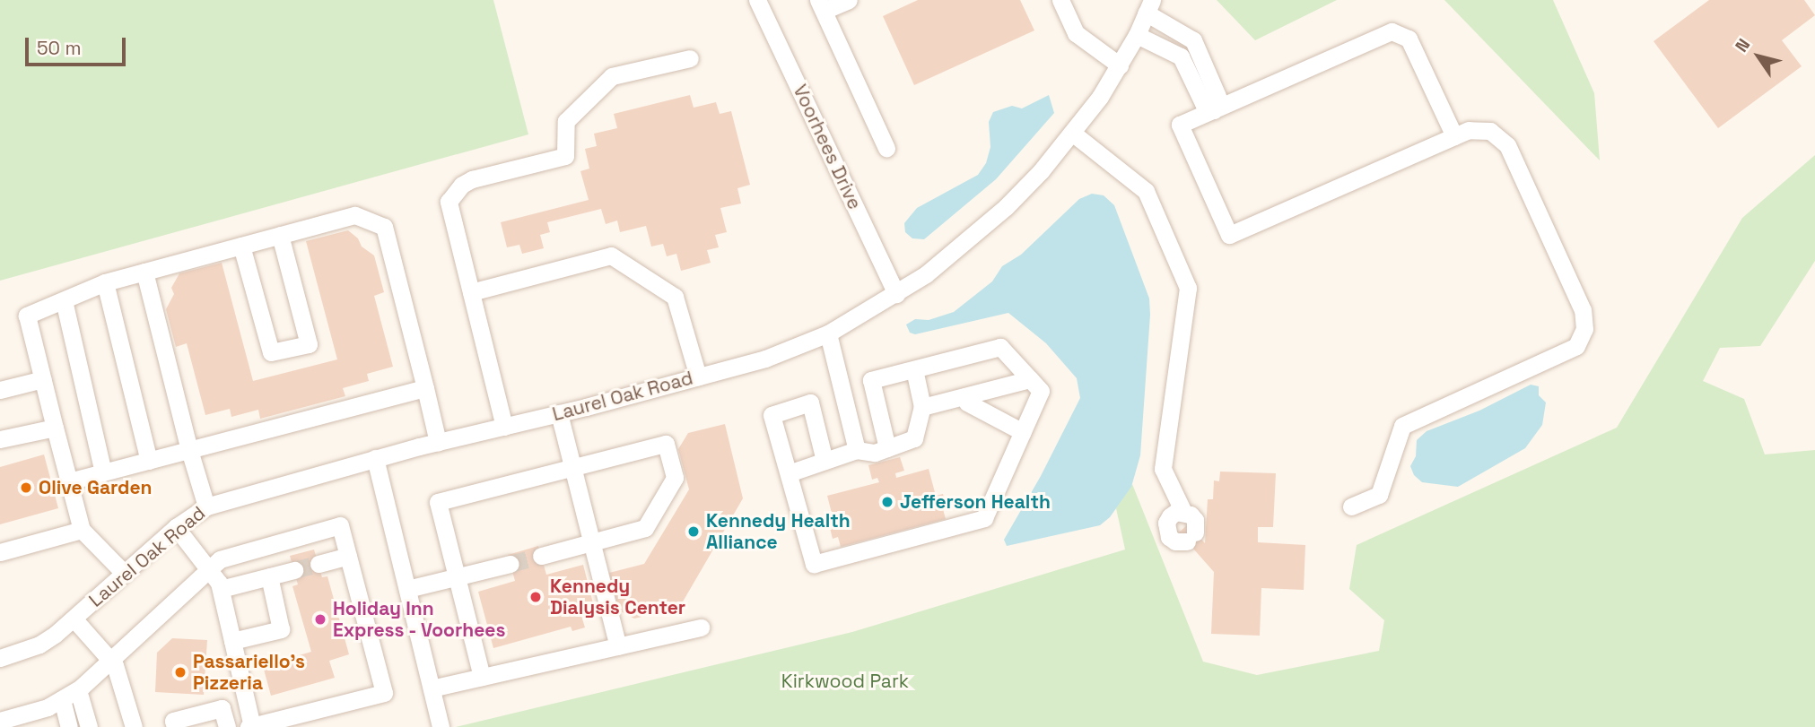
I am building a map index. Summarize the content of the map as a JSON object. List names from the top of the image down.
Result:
{
  "streets": {
    "street": ["Voorhees Drive", "Laurel Oak Road"]
  },
  "crossings": [
    ["Voorhees Drive", "Laurel Oak Road"]
  ],
  "parks": ["Kirkwood Park"],
  "places": [
    "Olive Garden",
    "Jefferson Health",
    "Kennedy Health Alliance",
    "Kennedy Dialysis Center",
    "Holiday Inn Express - Voorhees",
    "Passariello's Pizzeria"
  ],
  "scale_bar": "50 m",
  "north": "top left"
}
